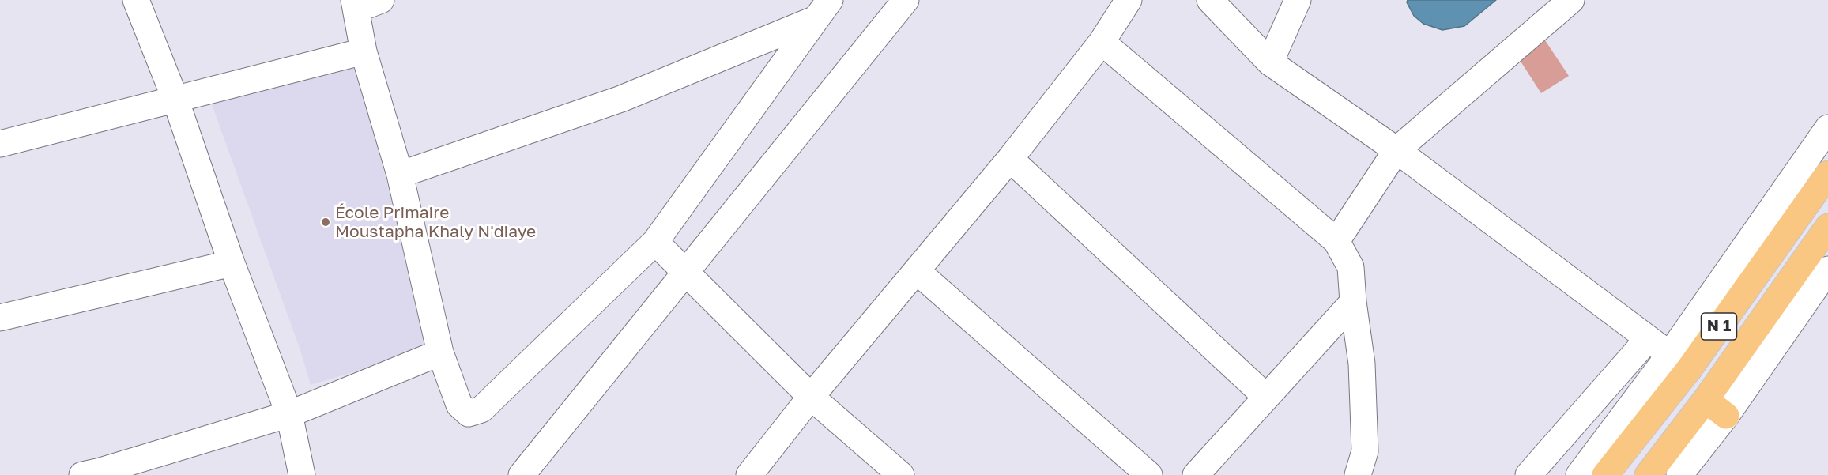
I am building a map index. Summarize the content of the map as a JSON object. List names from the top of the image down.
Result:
{
  "streets": {
    "highway": ["N 1"]
  },
  "places": ["École Primaire Moustapha Khaly N'diaye"]
}
